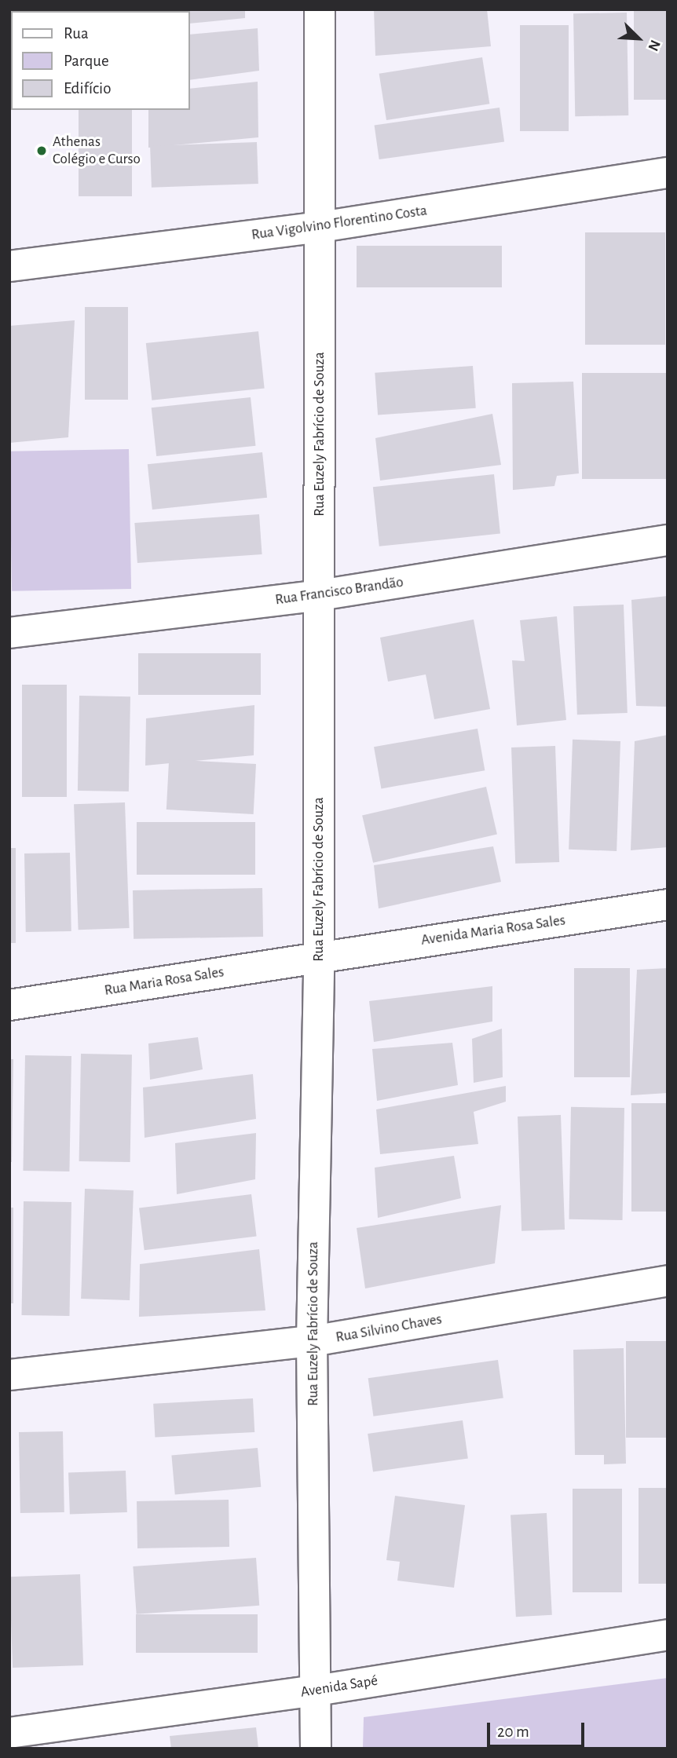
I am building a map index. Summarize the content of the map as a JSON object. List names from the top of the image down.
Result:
{
  "streets": {
    "street": [
      "Rua Vigolvino Florentino Costa",
      "Rua Euzely Fabrício de Souza",
      "Rua Francisco Brandão",
      "Avenida Maria Rosa Sales",
      "Rua Maria Rosa Sales",
      "Rua Silvino Chaves",
      "Avenida Sapé"
    ]
  },
  "crossings": [
    ["Rua Vigolvino Florentino Costa", "Rua Euzely Fabrício de Souza"],
    ["Rua Euzely Fabrício de Souza", "Rua Francisco Brandão"],
    ["Rua Euzely Fabrício de Souza", "Avenida Maria Rosa Sales"],
    ["Rua Euzely Fabrício de Souza", "Rua Maria Rosa Sales"],
    ["Rua Euzely Fabrício de Souza", "Rua Silvino Chaves"],
    ["Rua Euzely Fabrício de Souza", "Avenida Sapé"],
    ["Avenida Maria Rosa Sales", "Rua Maria Rosa Sales"]
  ],
  "places": ["Athenas Colégio e Curso"],
  "legend": ["Rua", "Parque", "Edifício"],
  "scale_bar": "20 m",
  "north": "bottom right"
}
